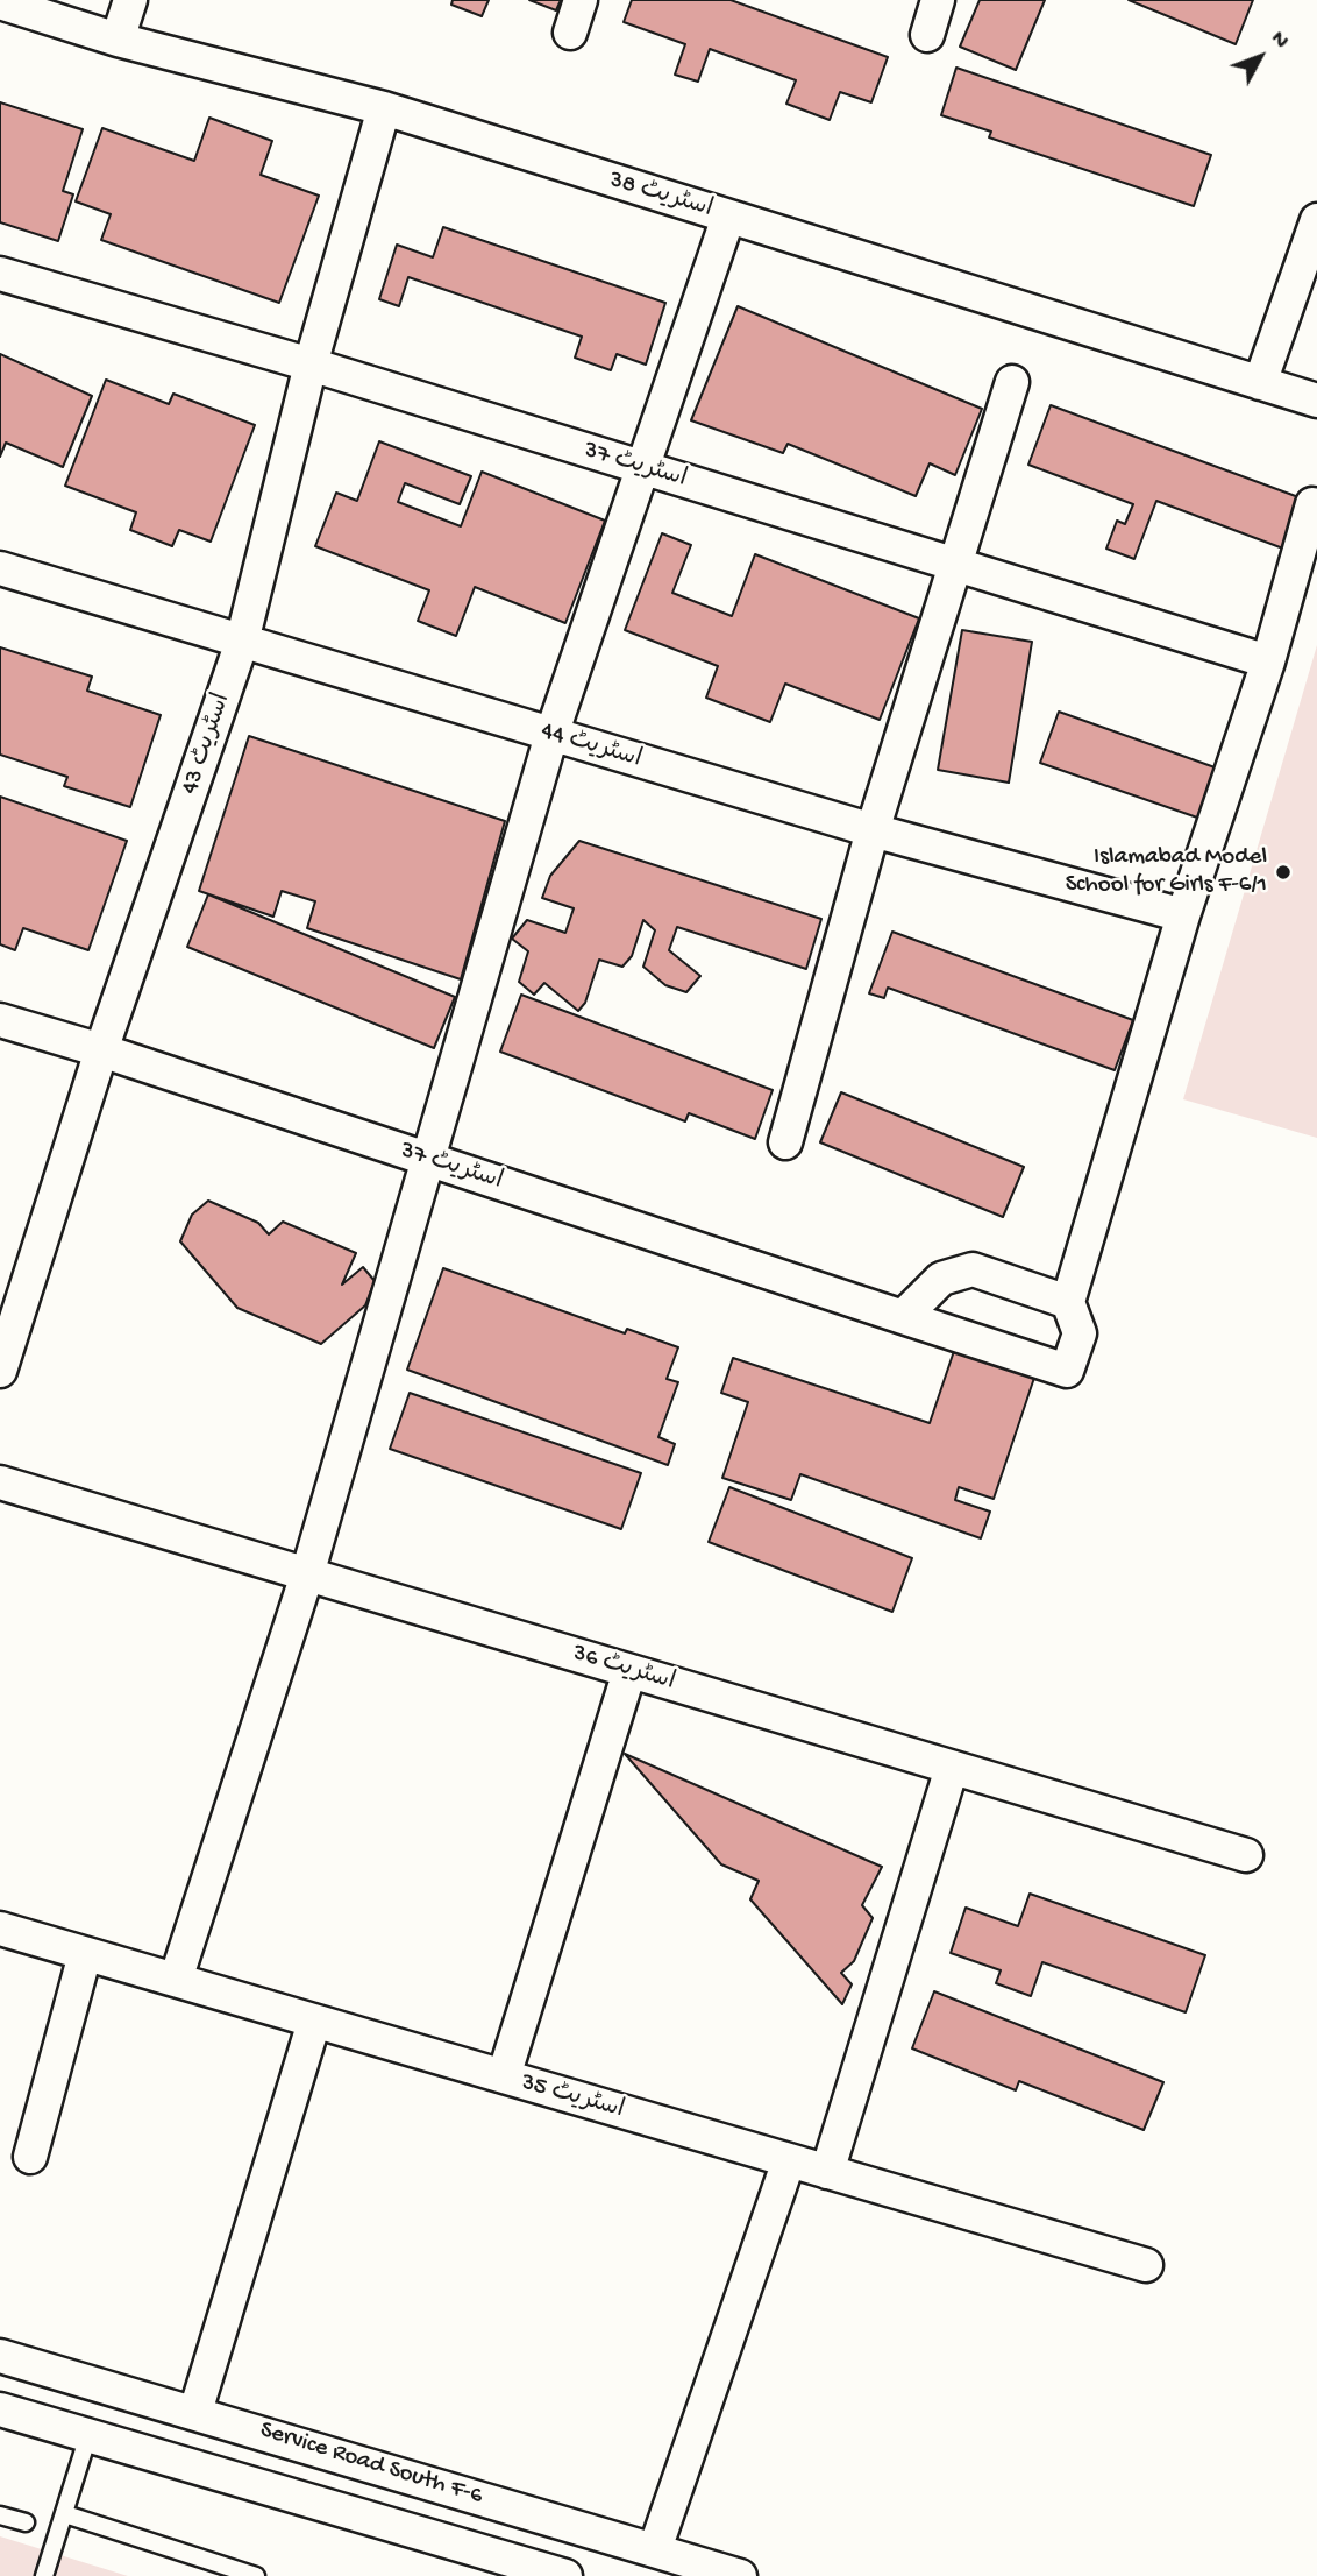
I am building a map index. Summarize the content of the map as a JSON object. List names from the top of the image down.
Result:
{
  "streets": {
    "street": [
      "اسٹریٹ 38",
      "اسٹریٹ 37",
      "اسٹریٹ 43",
      "اسٹریٹ 44",
      "اسٹریٹ 36",
      "اسٹریٹ 35",
      "Service Road South F-6"
    ]
  },
  "crossings": [
    ["اسٹریٹ 38", "اسٹریٹ 43"],
    ["اسٹریٹ 37", "اسٹریٹ 43"],
    ["اسٹریٹ 43", "اسٹریٹ 44"]
  ],
  "places": ["Islamabad Model School for Girls F-6/1"],
  "north": "top right"
}
